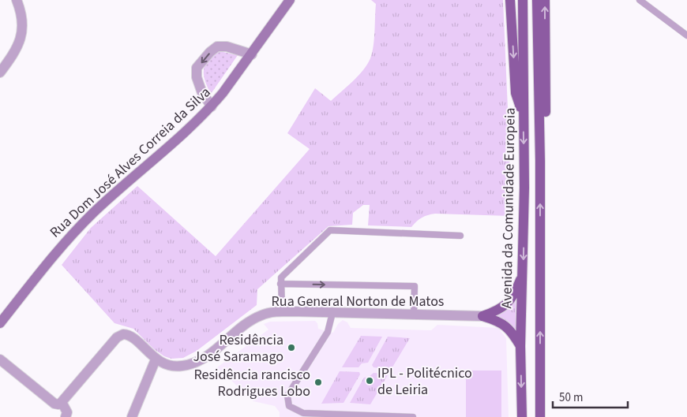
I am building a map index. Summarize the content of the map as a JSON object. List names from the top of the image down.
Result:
{
  "streets": {
    "main road": ["Rua Dom José Alves Correia da Silva", "Avenida da Comunidade Europeia"],
    "street": ["Rua General Norton de Matos"]
  },
  "places": ["Residência José Saramago", "IPL - Politécnico de Leiria", "Residência rancisco Rodrigues Lobo"],
  "scale_bar": "50 m"
}
